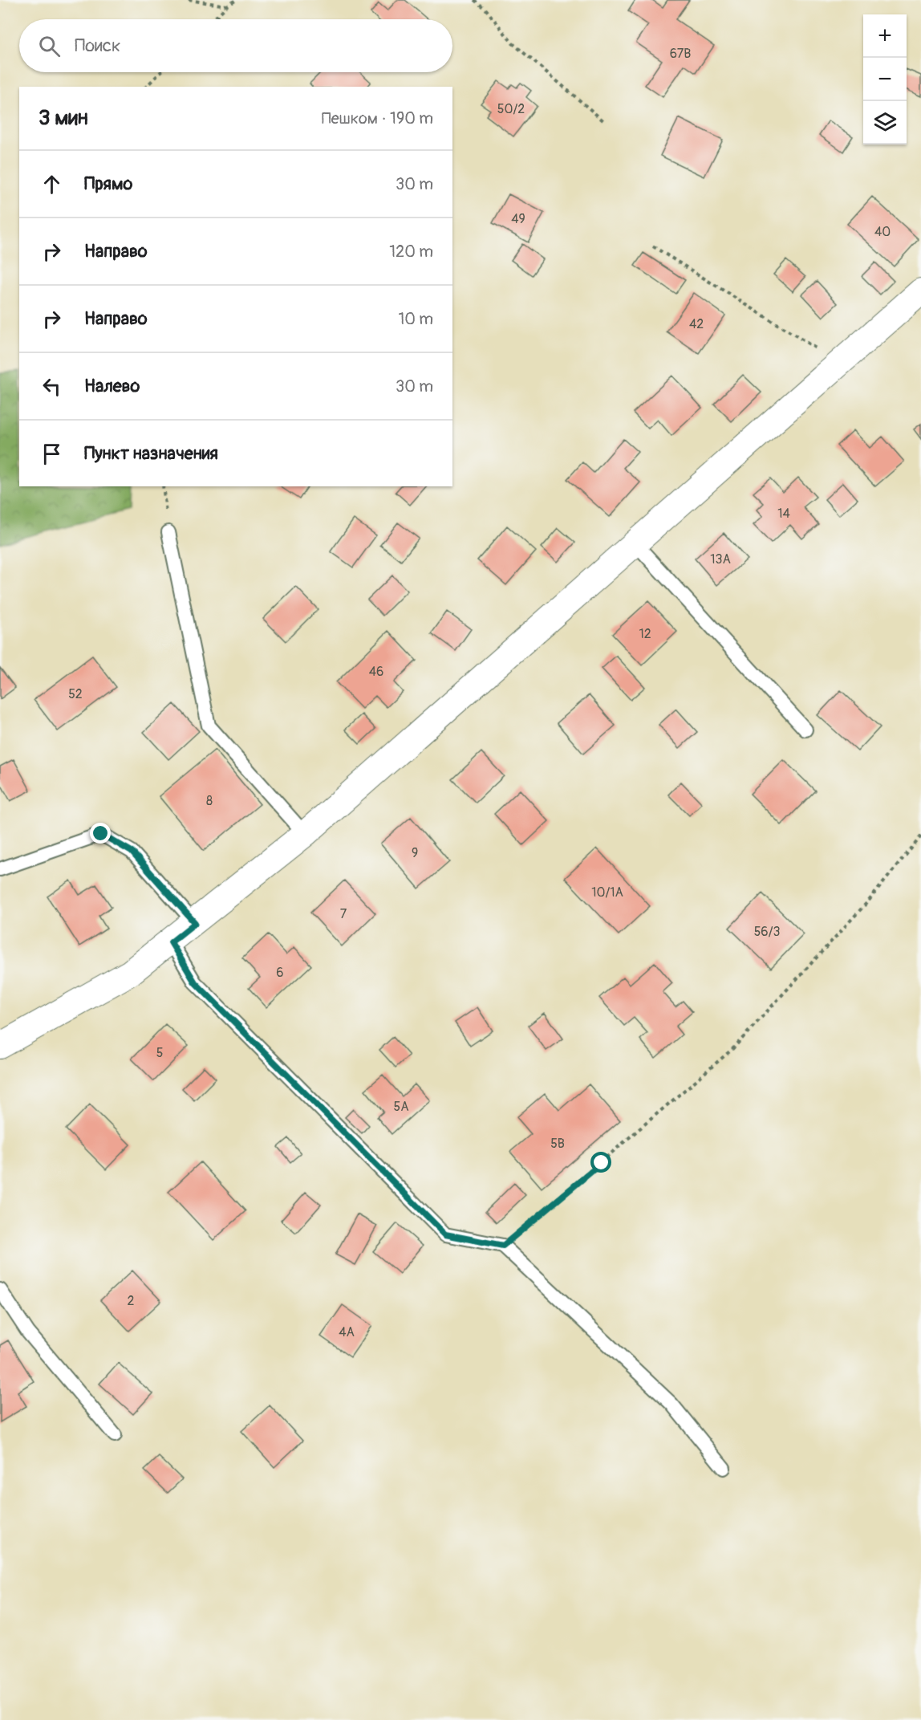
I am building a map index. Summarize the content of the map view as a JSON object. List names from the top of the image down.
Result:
{
  "house_numbers": [
    "67В",
    "50/2",
    "49",
    "40",
    "42",
    "14",
    "13А",
    "12",
    "46",
    "52",
    "8",
    "9",
    "10/1А",
    "7",
    "56/3",
    "6",
    "5",
    "5А",
    "5В",
    "2",
    "4А"
  ],
  "page": {
    "map_buttons": ["+", "−"],
    "search": "Поиск",
    "heading": ["3 мин", "Пешком · 190 m"],
    "list": [
      ["Прямо", "30 m"],
      ["Направо", "120 m"],
      ["Направо", "10 m"],
      ["Налево", "30 m"],
      "Пункт назначения"
    ]
  }
}
